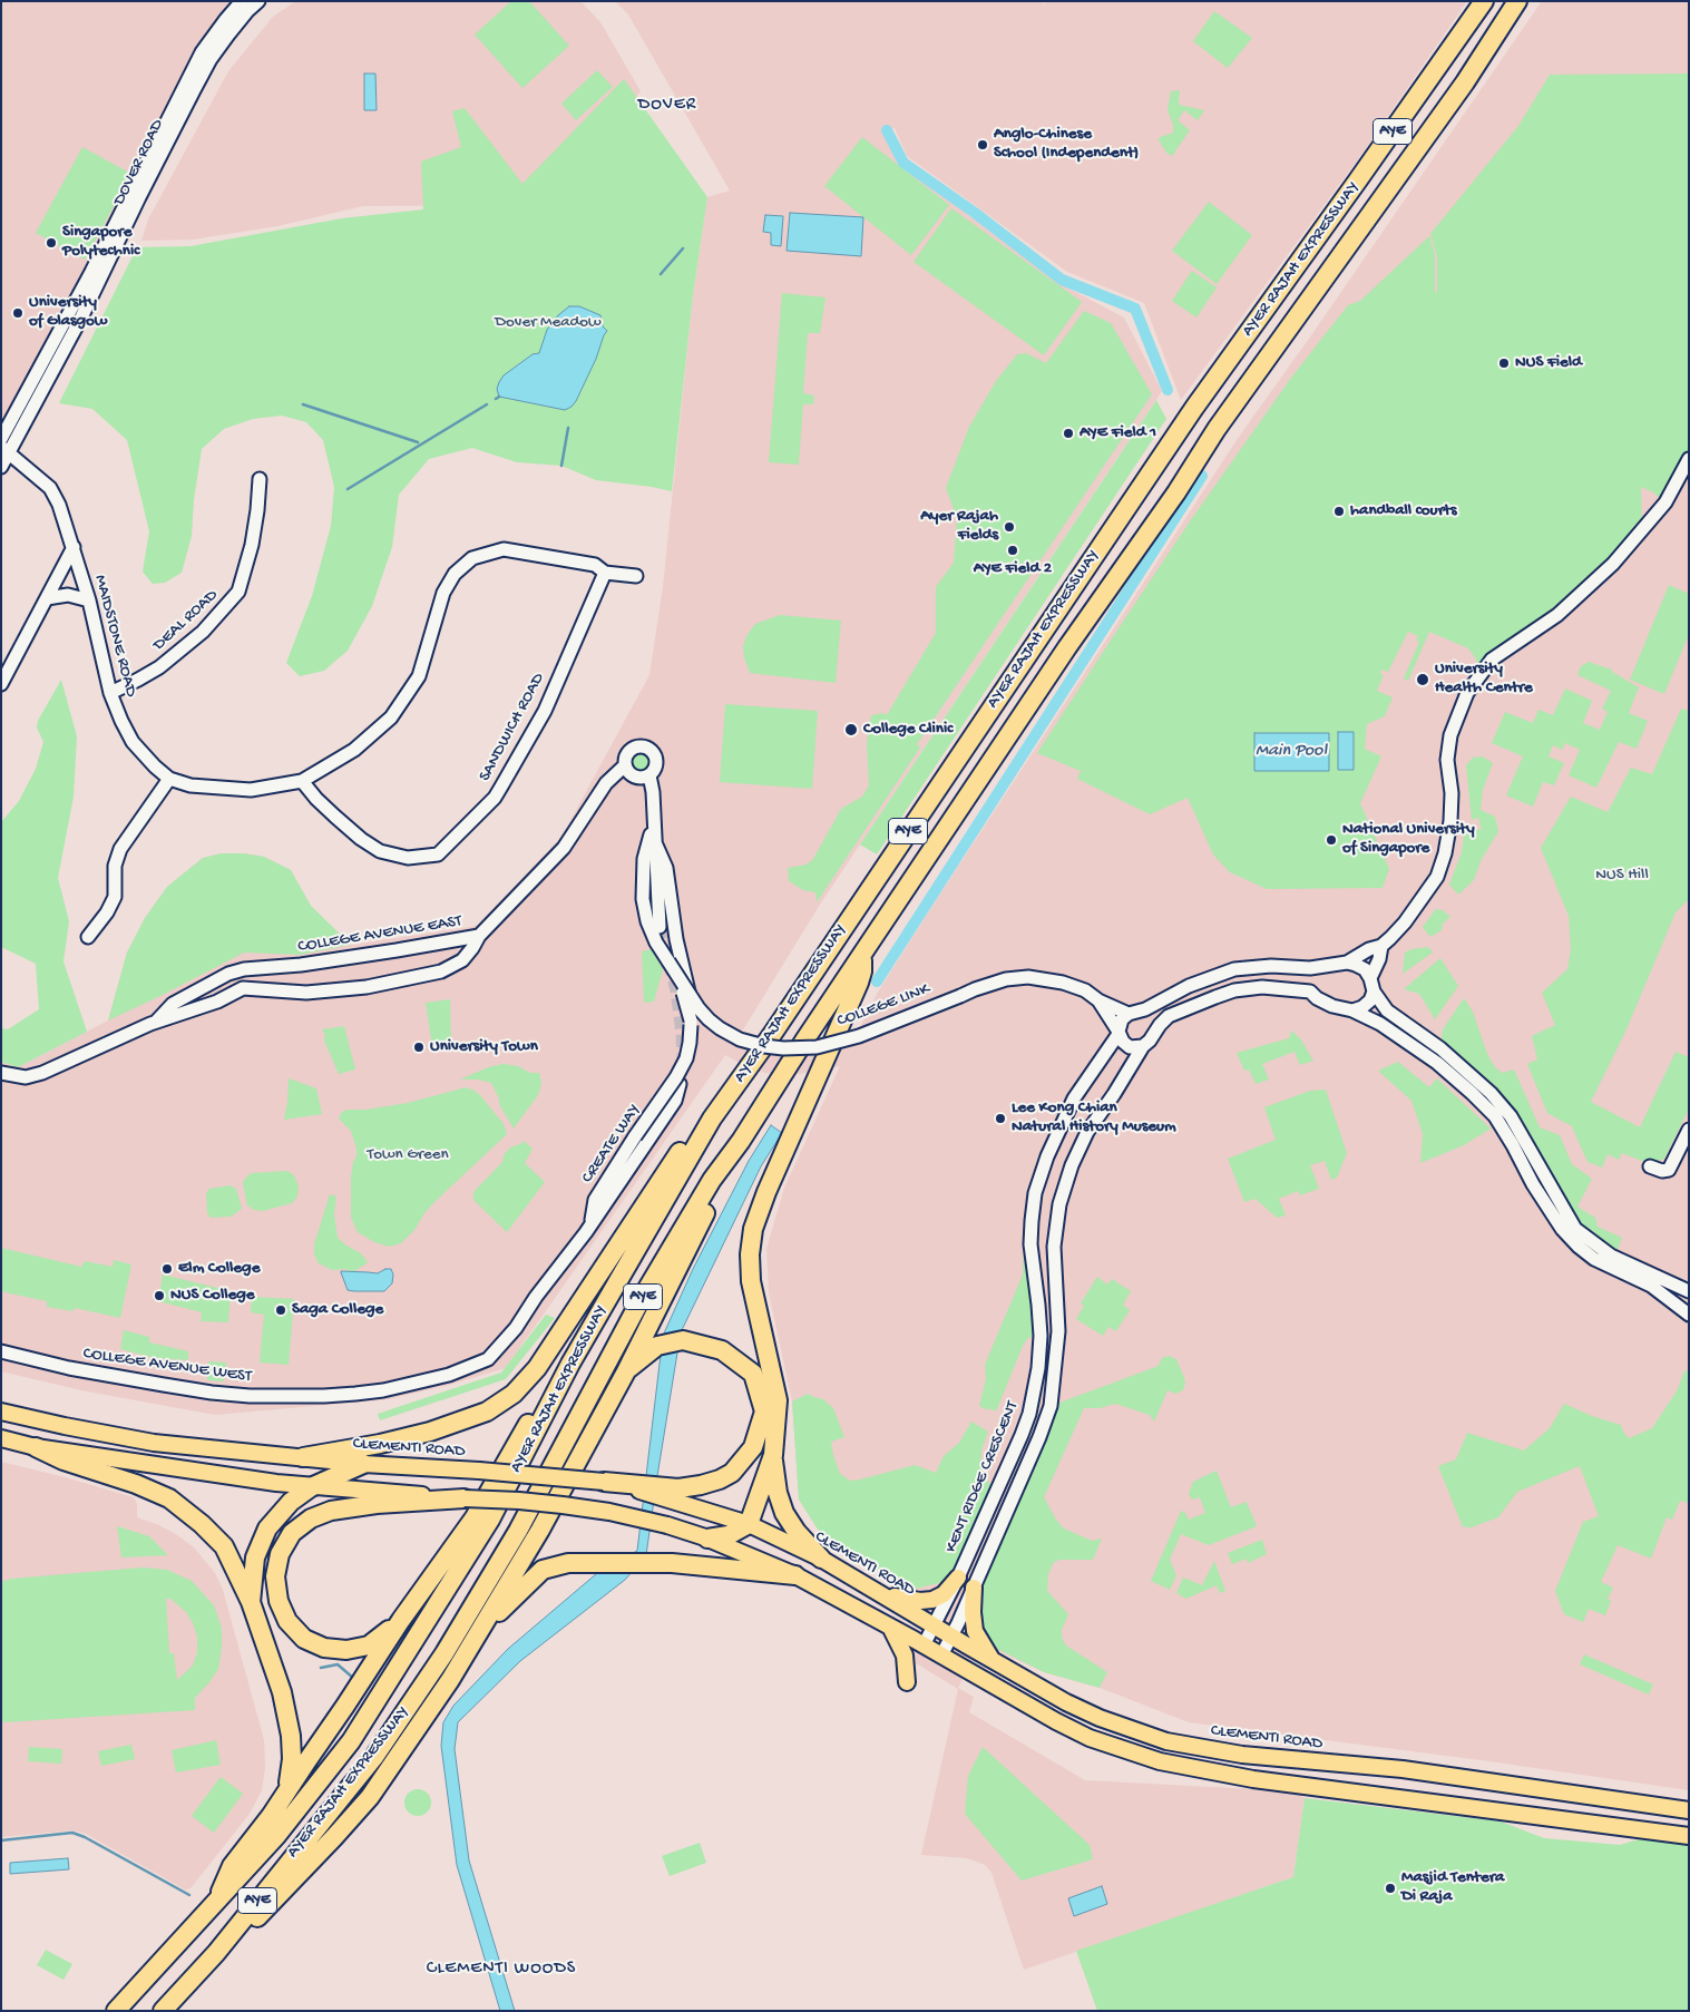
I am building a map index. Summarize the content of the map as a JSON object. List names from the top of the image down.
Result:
{
  "streets": {
    "highway": ["AYE", "AYER RAJAH EXPRESSWAY"],
    "main road": ["CLEMENTI ROAD"],
    "street": [
      "DOVER ROAD",
      "DEAL ROAD",
      "MAIDSTONE ROAD",
      "SANDWICH ROAD",
      "COLLEGE AVENUE EAST",
      "COLLEGE LINK",
      "CREATE WAY",
      "COLLEGE AVENUE WEST",
      "KENT RIDGE CRESCENT"
    ]
  },
  "crossings": [
    ["DOVER ROAD", "MAIDSTONE ROAD"],
    ["DEAL ROAD", "MAIDSTONE ROAD"],
    ["MAIDSTONE ROAD", "SANDWICH ROAD"],
    ["COLLEGE LINK", "CREATE WAY"],
    ["COLLEGE LINK", "KENT RIDGE CRESCENT"],
    ["CREATE WAY", "COLLEGE AVENUE WEST"],
    ["CLEMENTI ROAD", "KENT RIDGE CRESCENT"]
  ],
  "districts": ["DOVER", "CLEMENTI WOODS"],
  "water": ["Main Pool"],
  "parks": ["Dover Meadow", "NUS Hill", "Town Green"],
  "places": [
    "Anglo-Chinese School (Independent)",
    "Singapore Polytechnic",
    "University of Glasgow",
    "NUS Field",
    "AYE Field 1",
    "handball courts",
    "Ayer Rajah Fields",
    "AYE Field 2",
    "University Health Centre",
    "College Clinic",
    "National University of Singapore",
    "University Town",
    "Lee Kong Chian Natural History Museum",
    "Elm College",
    "NUS College",
    "Saga College",
    "Masjid Tentera Di Raja"
  ]
}
